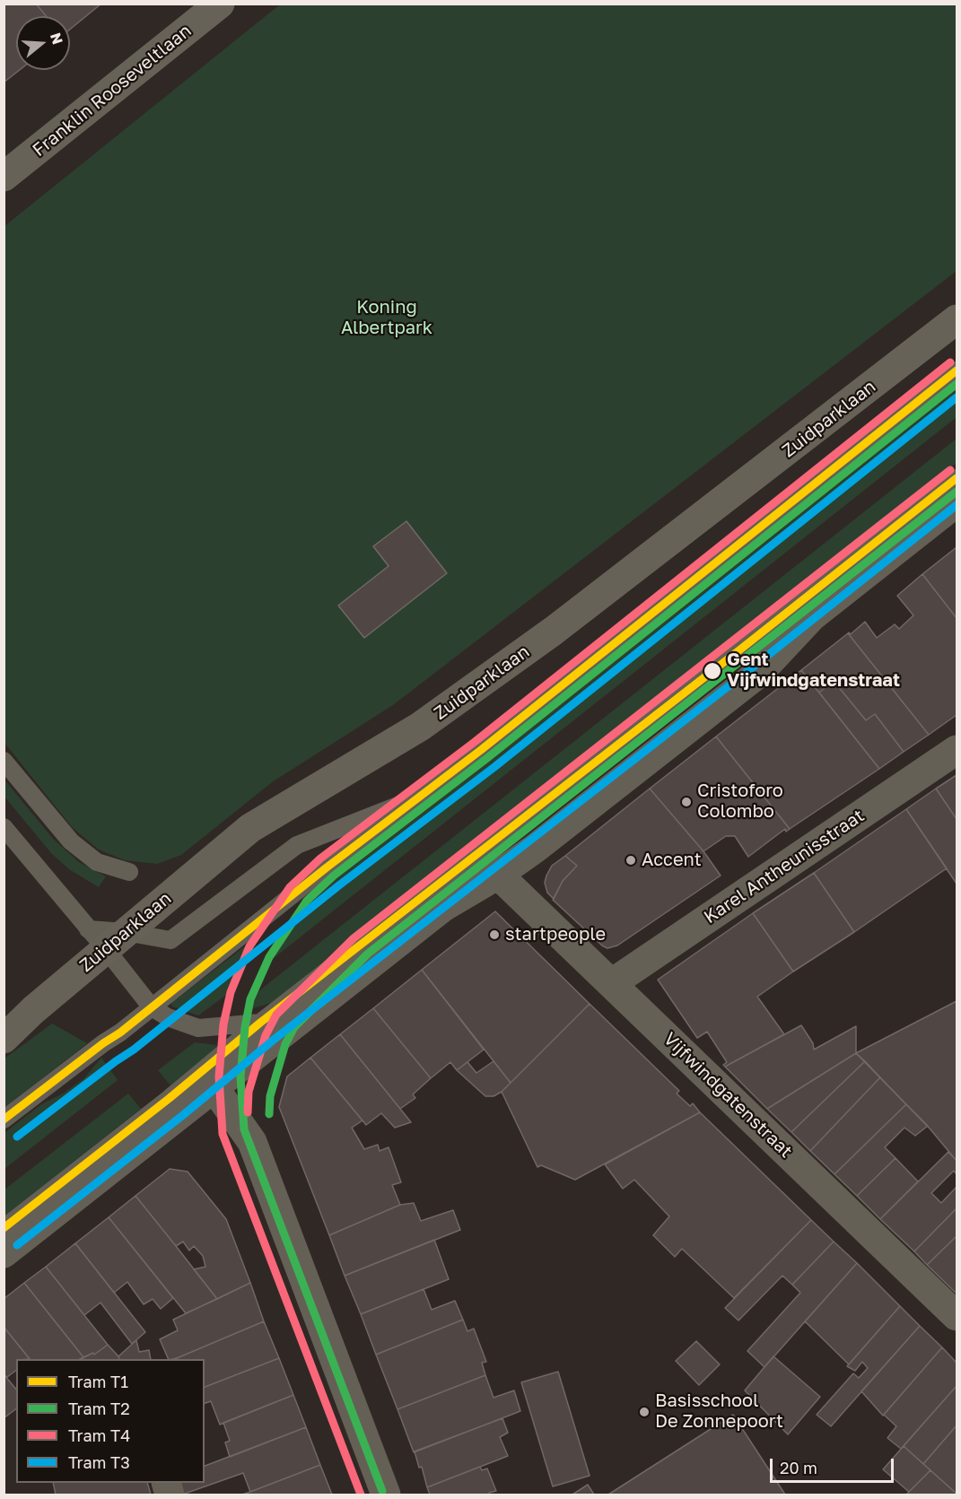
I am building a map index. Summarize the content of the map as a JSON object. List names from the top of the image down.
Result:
{
  "streets": {
    "street": [
      "Franklin Rooseveltlaan",
      "Zuidparklaan",
      "Karel Antheunisstraat",
      "Vijfwindgatenstraat"
    ]
  },
  "crossings": [
    ["Karel Antheunisstraat", "Vijfwindgatenstraat"]
  ],
  "parks": ["Koning Albertpark"],
  "places": [
    "Gent Vijfwindgatenstraat",
    "Cristoforo Colombo",
    "Accent",
    "startpeople",
    "Basisschool De Zonnepoort"
  ],
  "lines": [
    "tram line T4",
    "tram line T1",
    "tram line T2",
    "tram line T3"
  ],
  "legend": [
    "Tram T1",
    "Tram T2",
    "Tram T4",
    "Tram T3"
  ],
  "scale_bar": "20 m",
  "north": "right"
}
